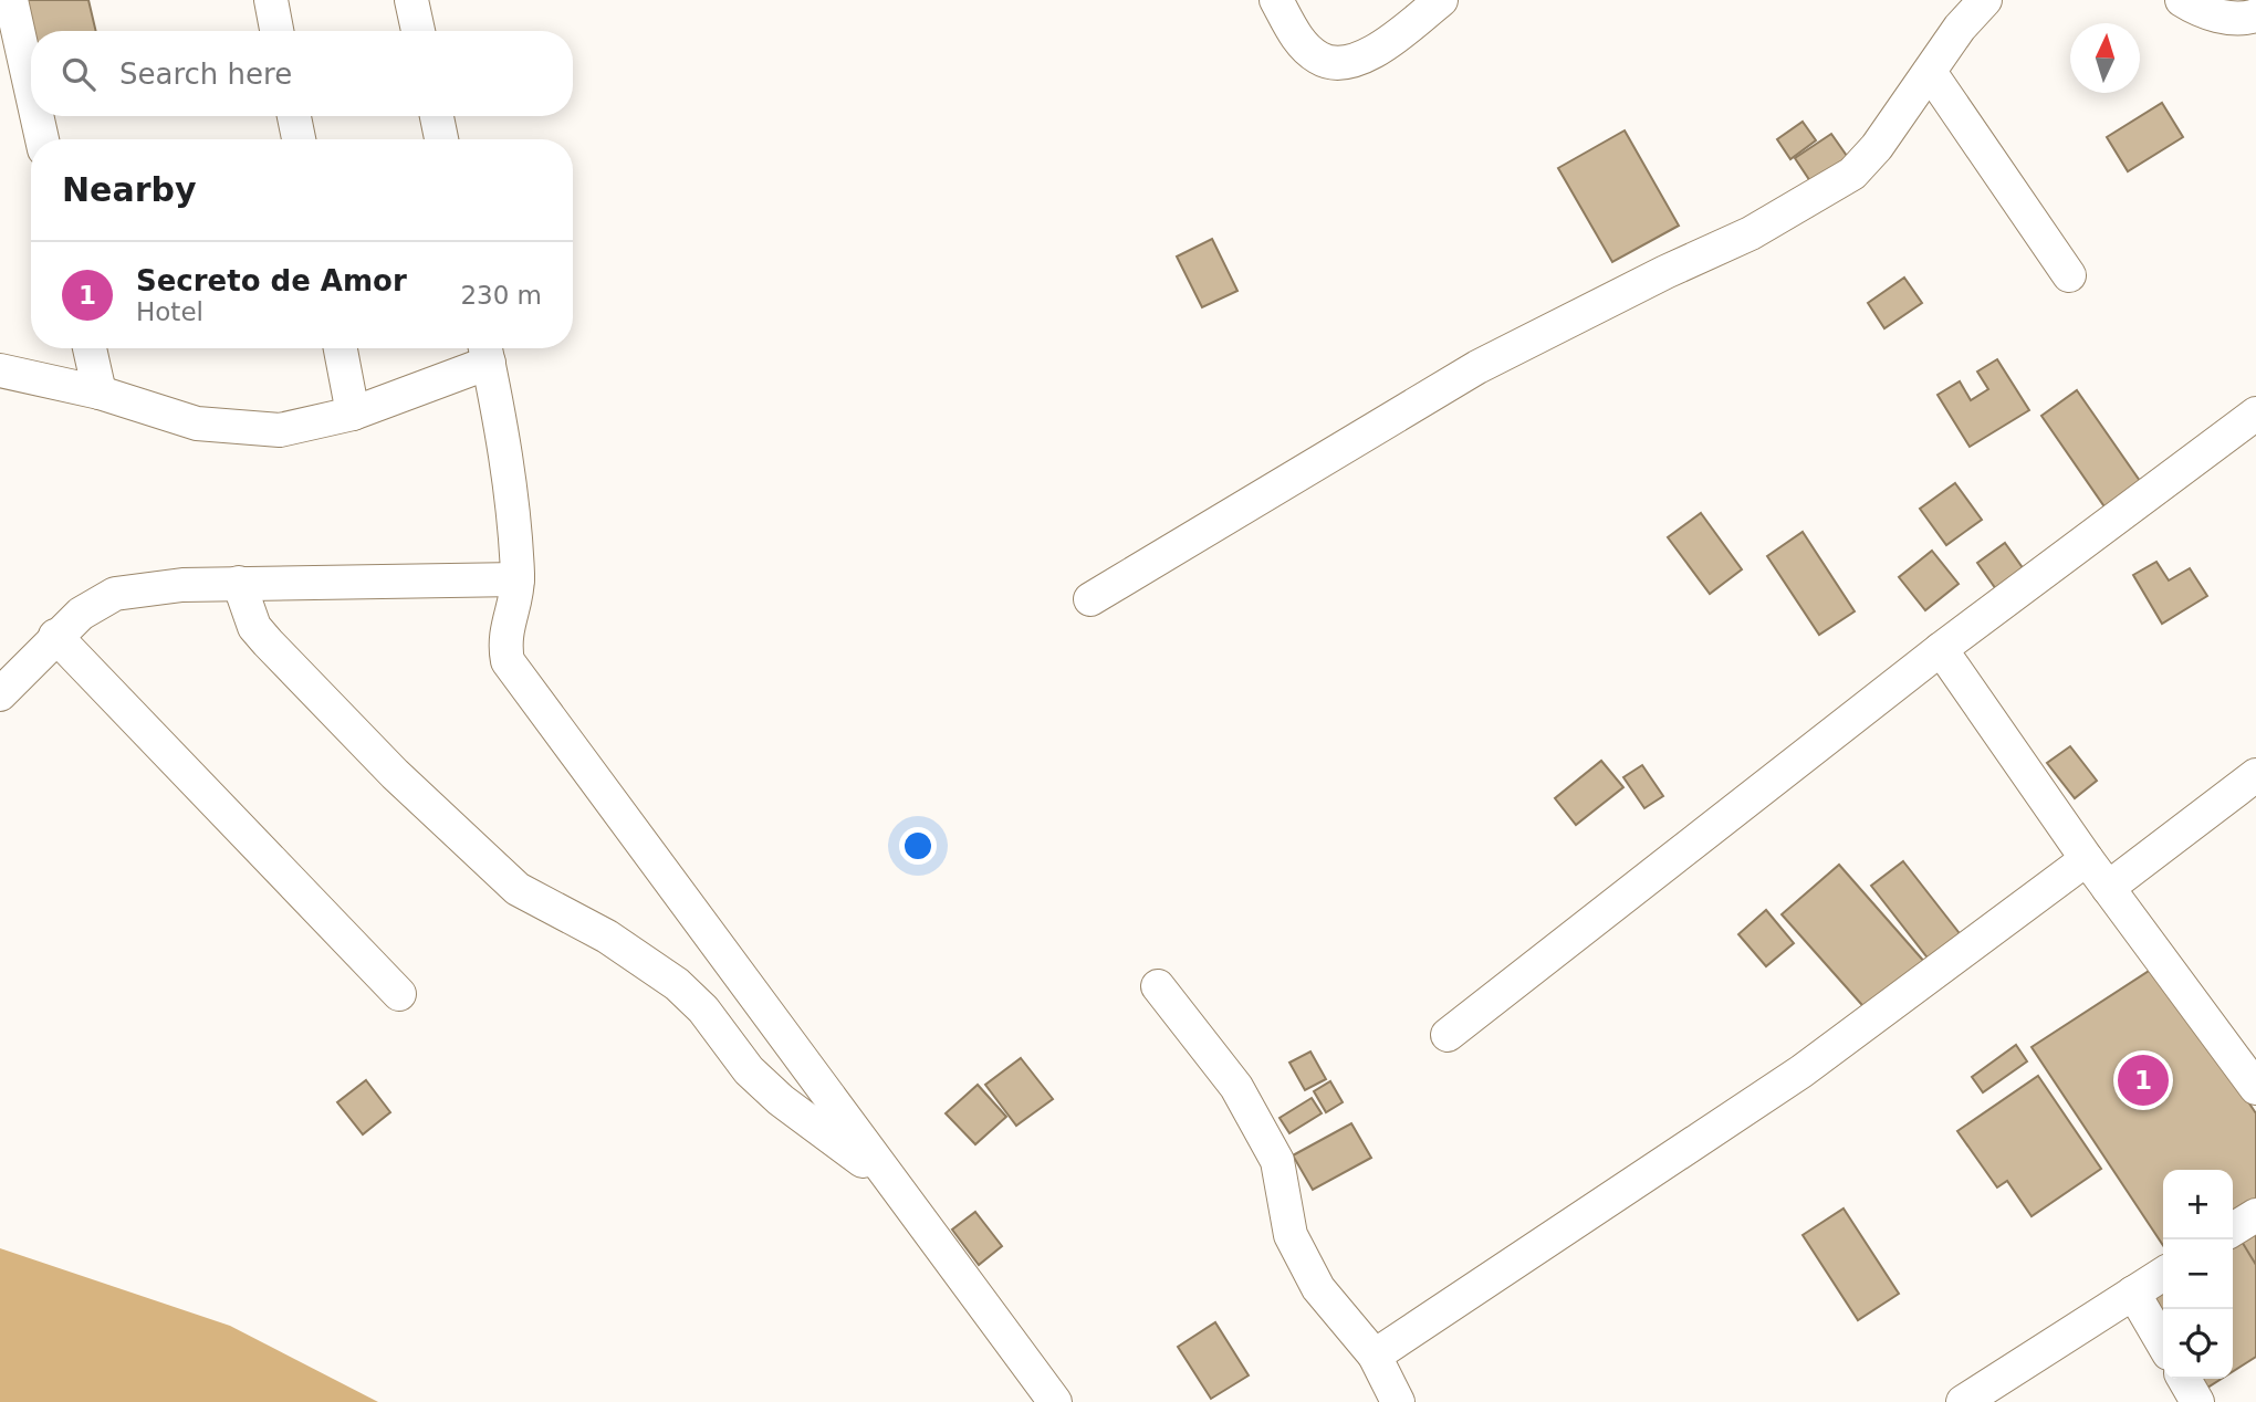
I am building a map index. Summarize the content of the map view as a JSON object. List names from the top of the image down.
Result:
{
  "north": "top",
  "page": {
    "search": "Search here",
    "heading": "Nearby",
    "list": [
      {
        "mark": "1",
        "name": "Secreto de Amor",
        "note": "Hotel",
        "value": "230 m"
      }
    ],
    "pins": "1",
    "map_buttons": ["+", "−"]
  }
}
